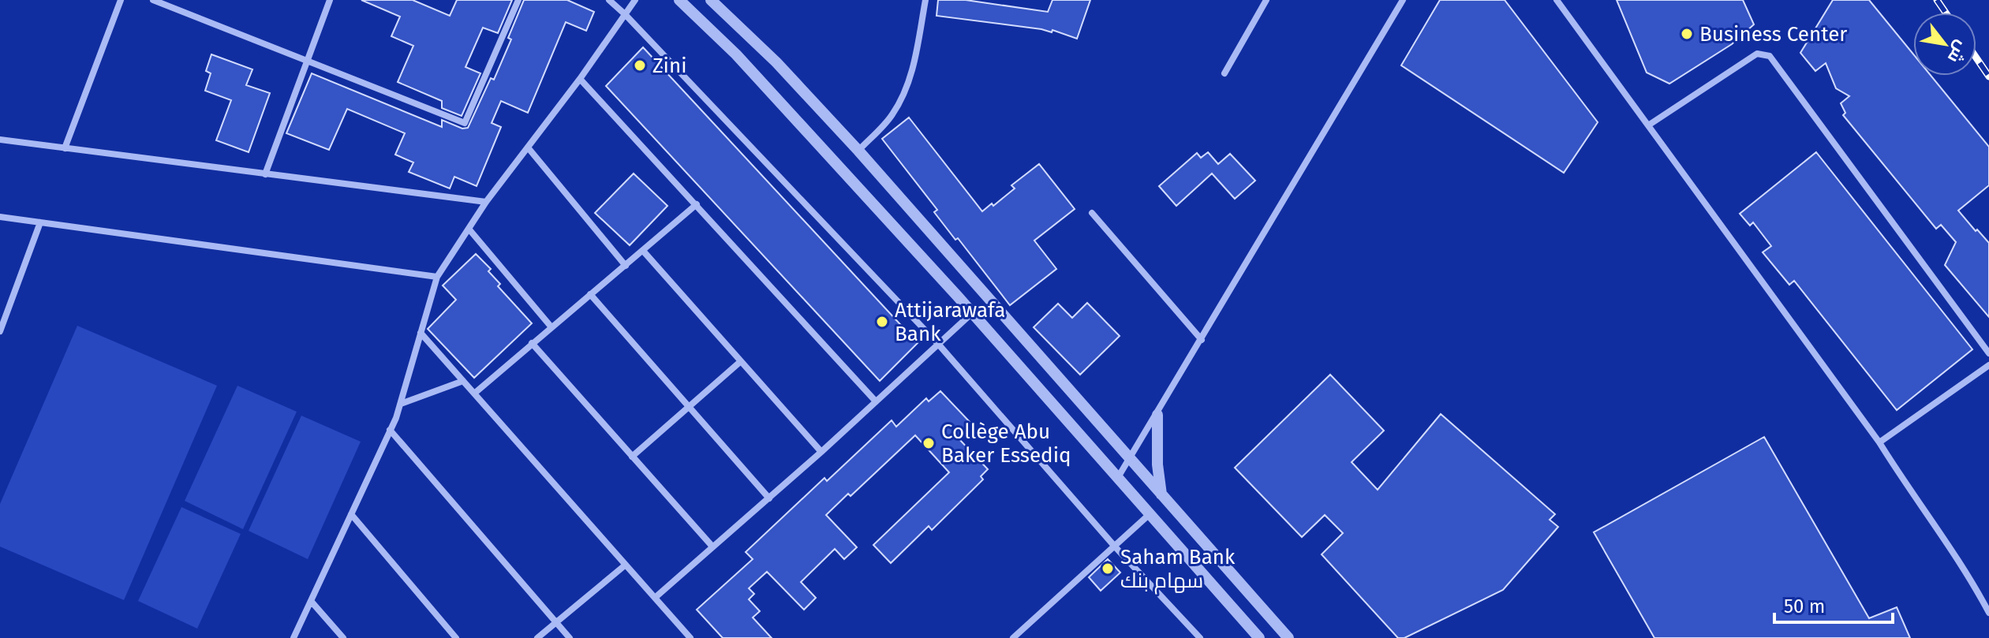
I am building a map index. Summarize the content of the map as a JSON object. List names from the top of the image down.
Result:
{
  "places": [
    "Business Center",
    "Zini",
    "Attijarawafa Bank",
    "Collège Abu Baker Essediq",
    "Saham Bank سهام بنك"
  ],
  "scale_bar": "50 m",
  "north": "bottom right"
}
